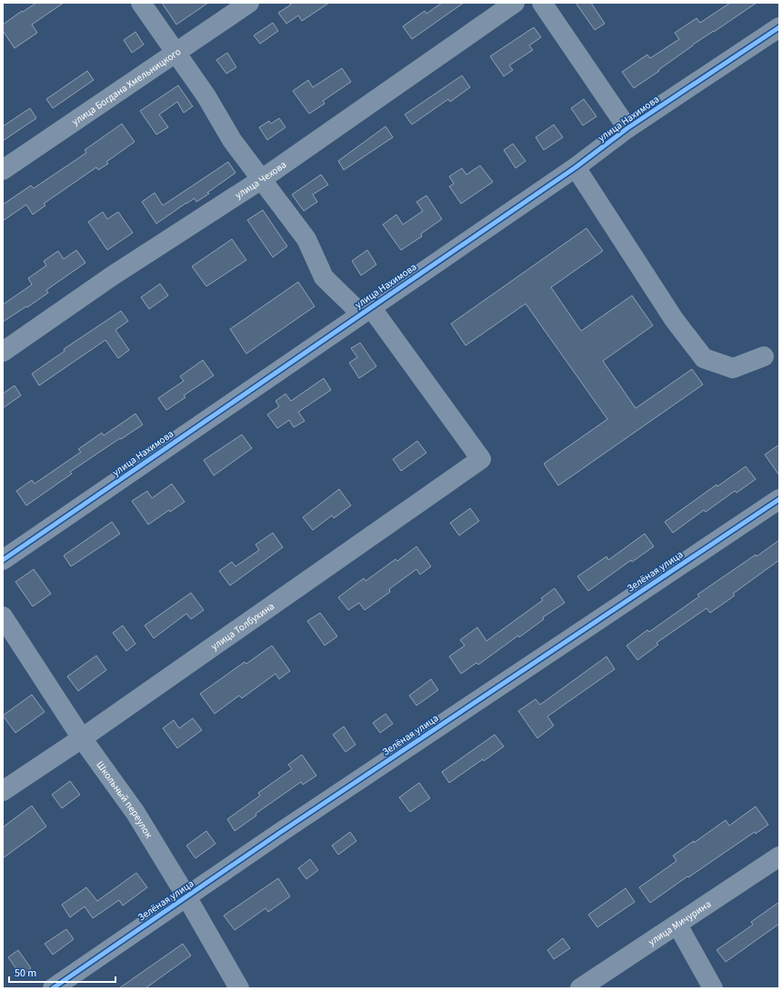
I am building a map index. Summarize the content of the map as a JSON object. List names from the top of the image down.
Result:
{
  "streets": {
    "street": [
      "улица Богдана Хмельницкого",
      "улица Нахимова",
      "улица Чехова",
      "Зелёная улица",
      "улица Толбухина",
      "Школьный переулок",
      "улица Мичурина"
    ]
  },
  "crossings": [
    ["улица Нахимова", "улица Толбухина"],
    ["Зелёная улица", "Школьный переулок"],
    ["улица Толбухина", "Школьный переулок"]
  ],
  "scale_bar": "50 m"
}
